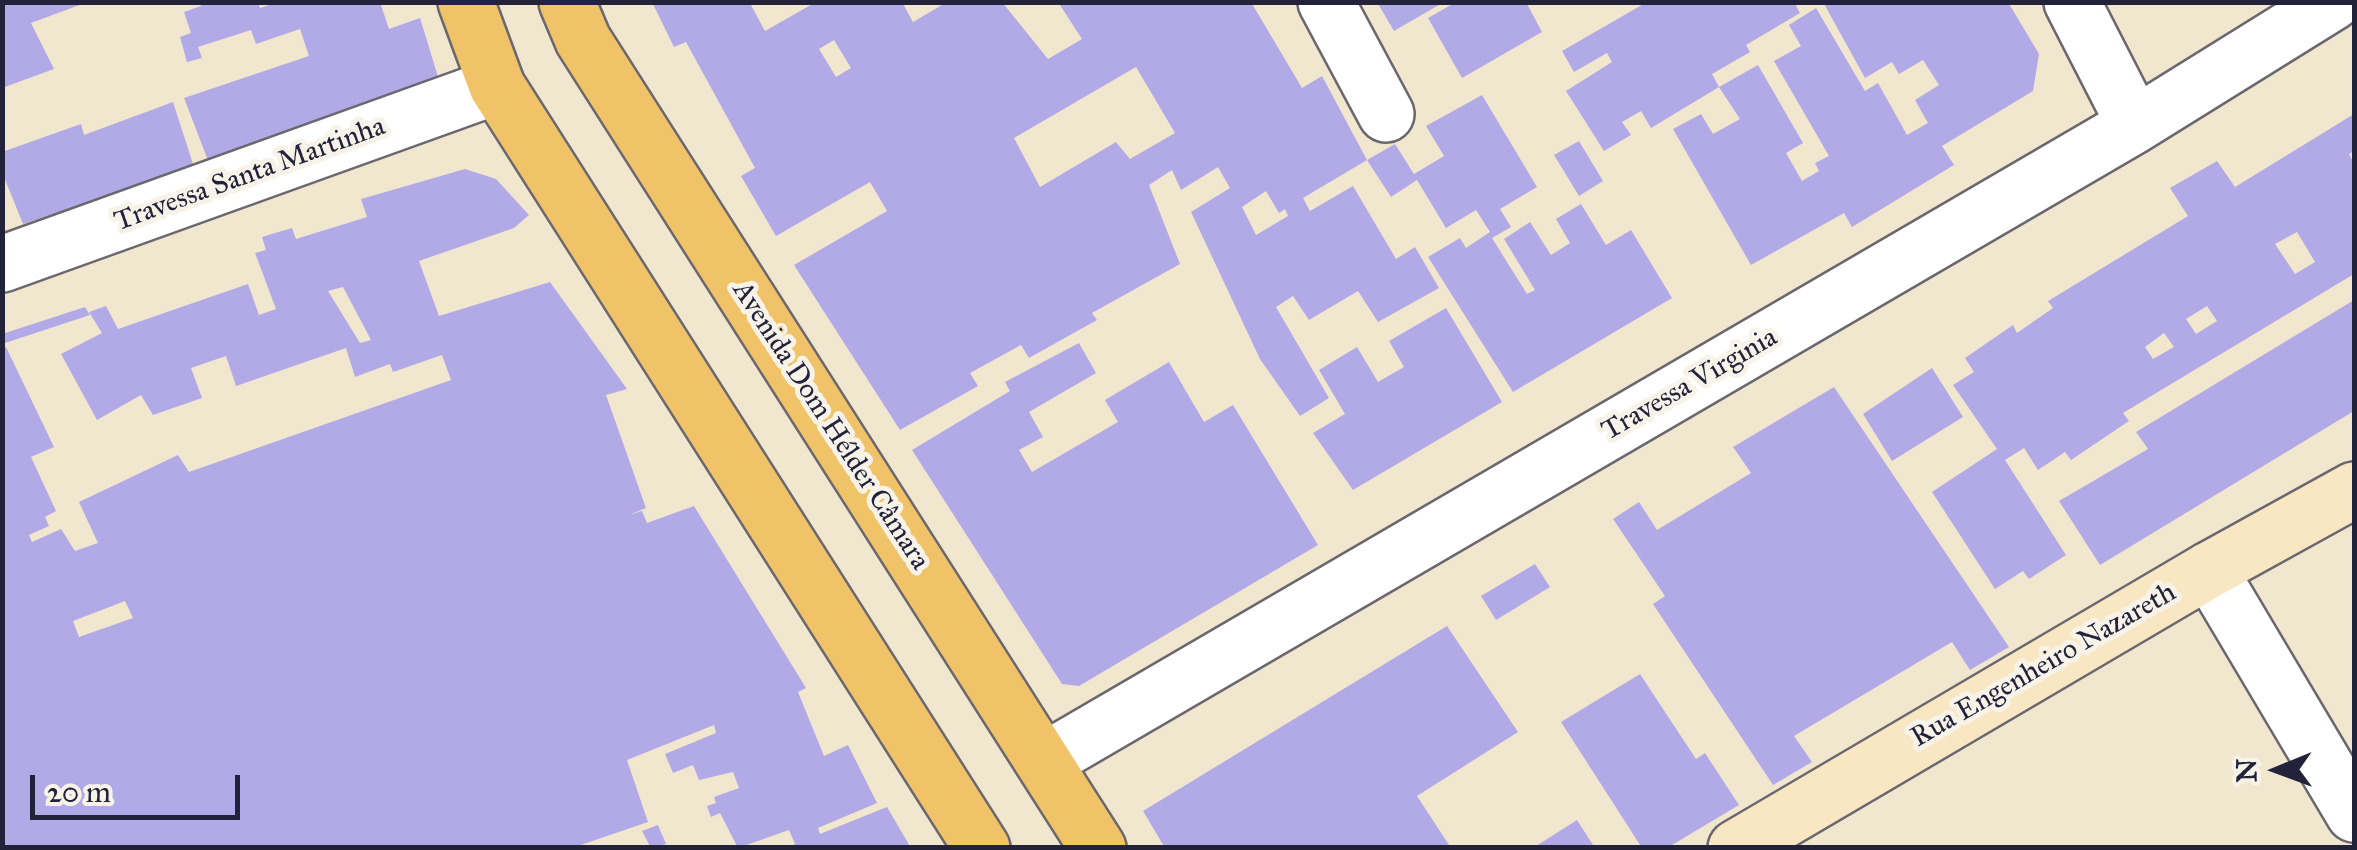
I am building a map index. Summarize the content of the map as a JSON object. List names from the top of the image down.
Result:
{
  "streets": {
    "main road": ["Avenida Dom Hélder Câmara"],
    "street": ["Travessa Santa Martinha", "Travessa Virginia", "Rua Engenheiro Nazareth"]
  },
  "crossings": [
    ["Travessa Virginia", "Avenida Dom Hélder Câmara"]
  ],
  "scale_bar": "20 m",
  "north": "left"
}
